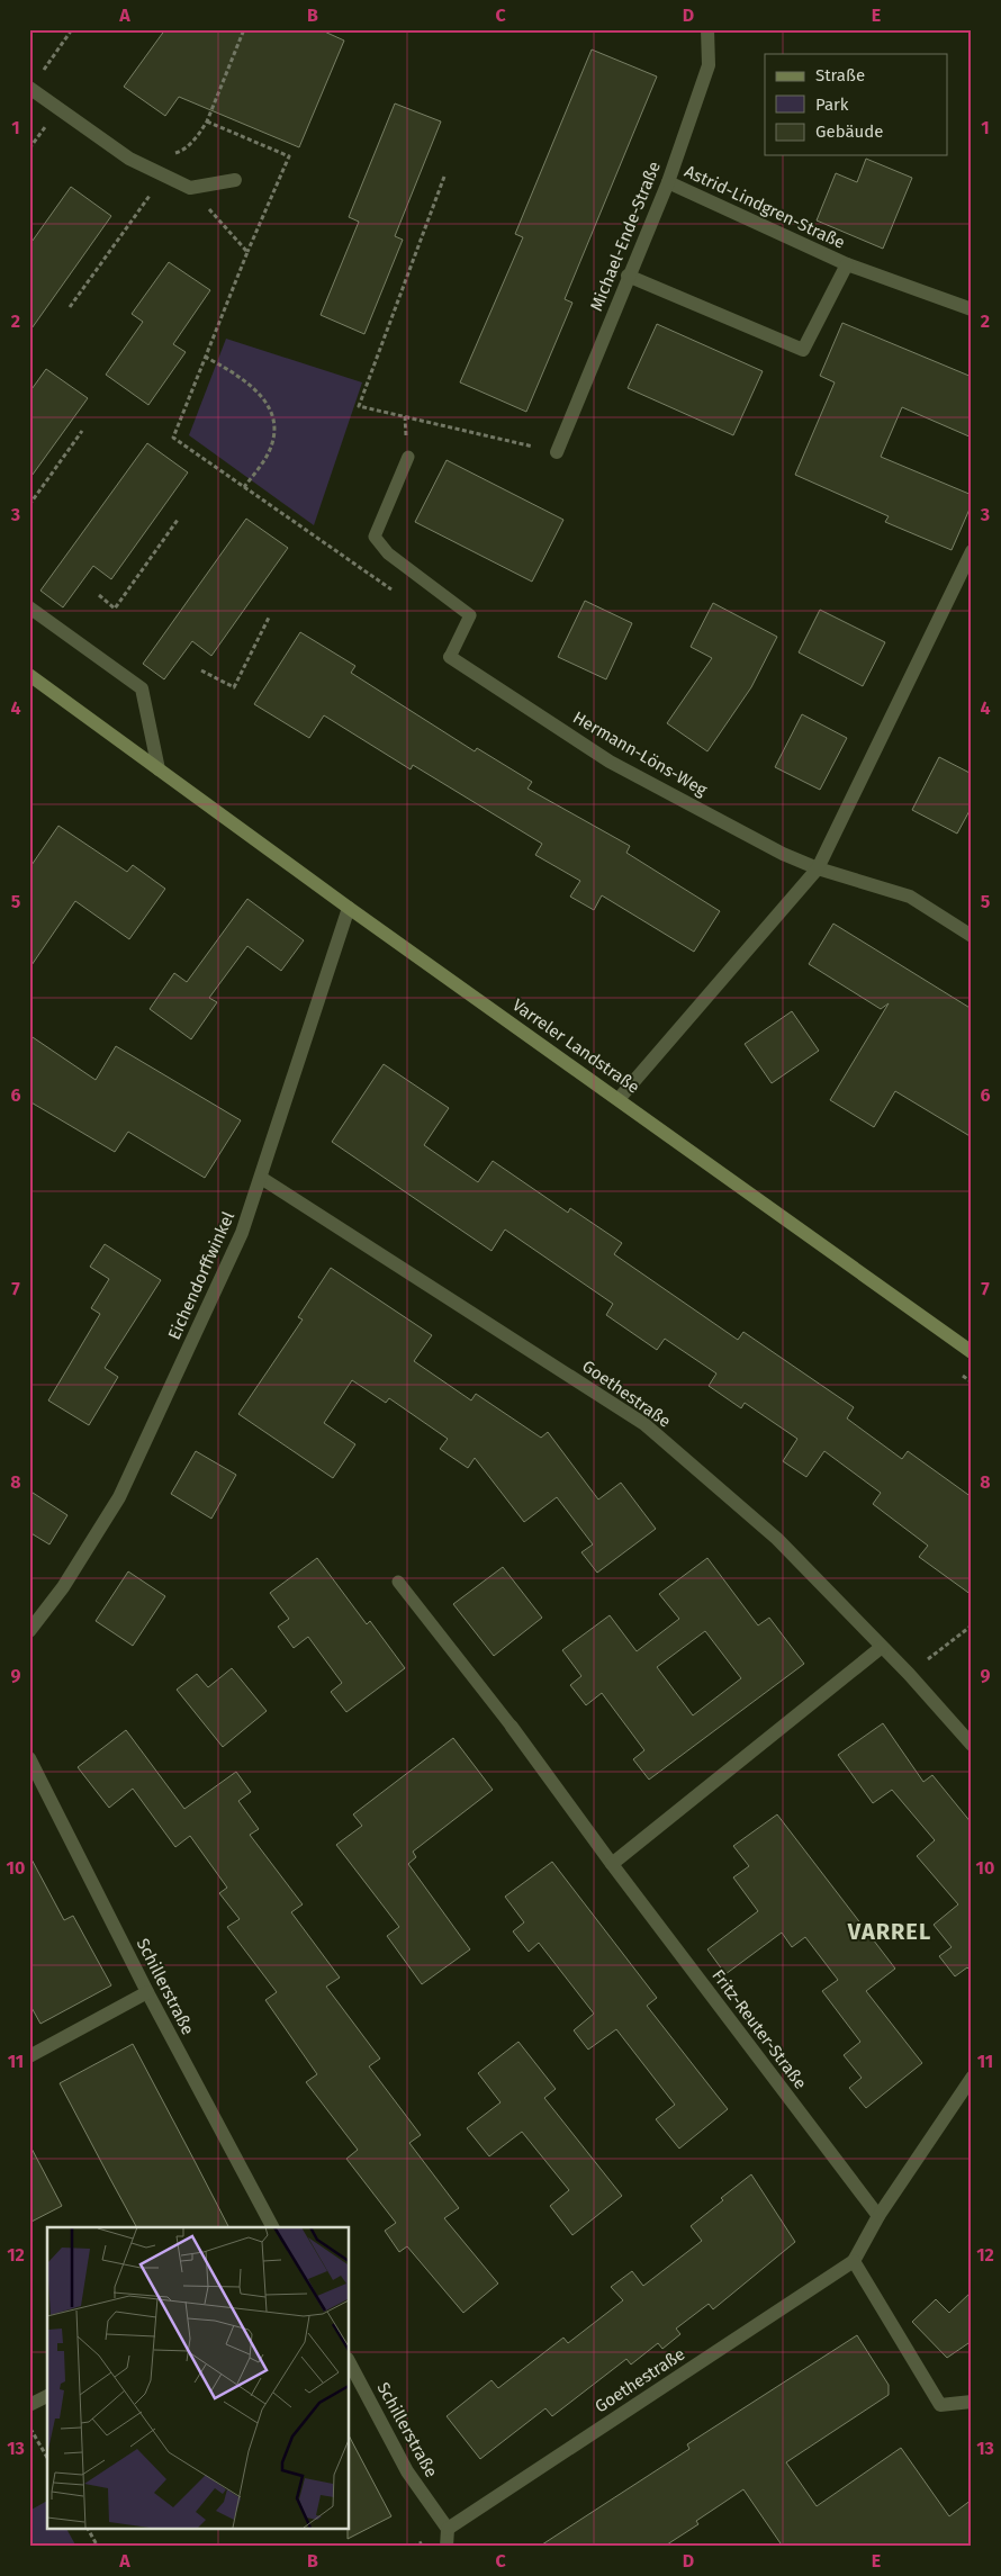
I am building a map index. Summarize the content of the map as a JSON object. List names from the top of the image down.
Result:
{
  "streets": {
    "main road": ["Varreler Landstraße"],
    "street": [
      "Astrid-Lindgren-Straße",
      "Michael-Ende-Straße",
      "Hermann-Löns-Weg",
      "Eichendorffwinkel",
      "Goethestraße",
      "Schillerstraße",
      "Fritz-Reuter-Straße"
    ]
  },
  "crossings": [
    ["Astrid-Lindgren-Straße", "Michael-Ende-Straße"],
    ["Varreler Landstraße", "Eichendorffwinkel"],
    ["Eichendorffwinkel", "Goethestraße"],
    ["Goethestraße", "Schillerstraße"],
    ["Goethestraße", "Fritz-Reuter-Straße"]
  ],
  "districts": ["VARREL"],
  "legend": ["Straße", "Park", "Gebäude"],
  "grid": {
    "columns": [
      "A",
      "B",
      "C",
      "D",
      "E"
    ],
    "rows": [
      "1",
      "2",
      "3",
      "4",
      "5",
      "6",
      "7",
      "8",
      "9",
      "10",
      "11",
      "12",
      "13"
    ]
  }
}
